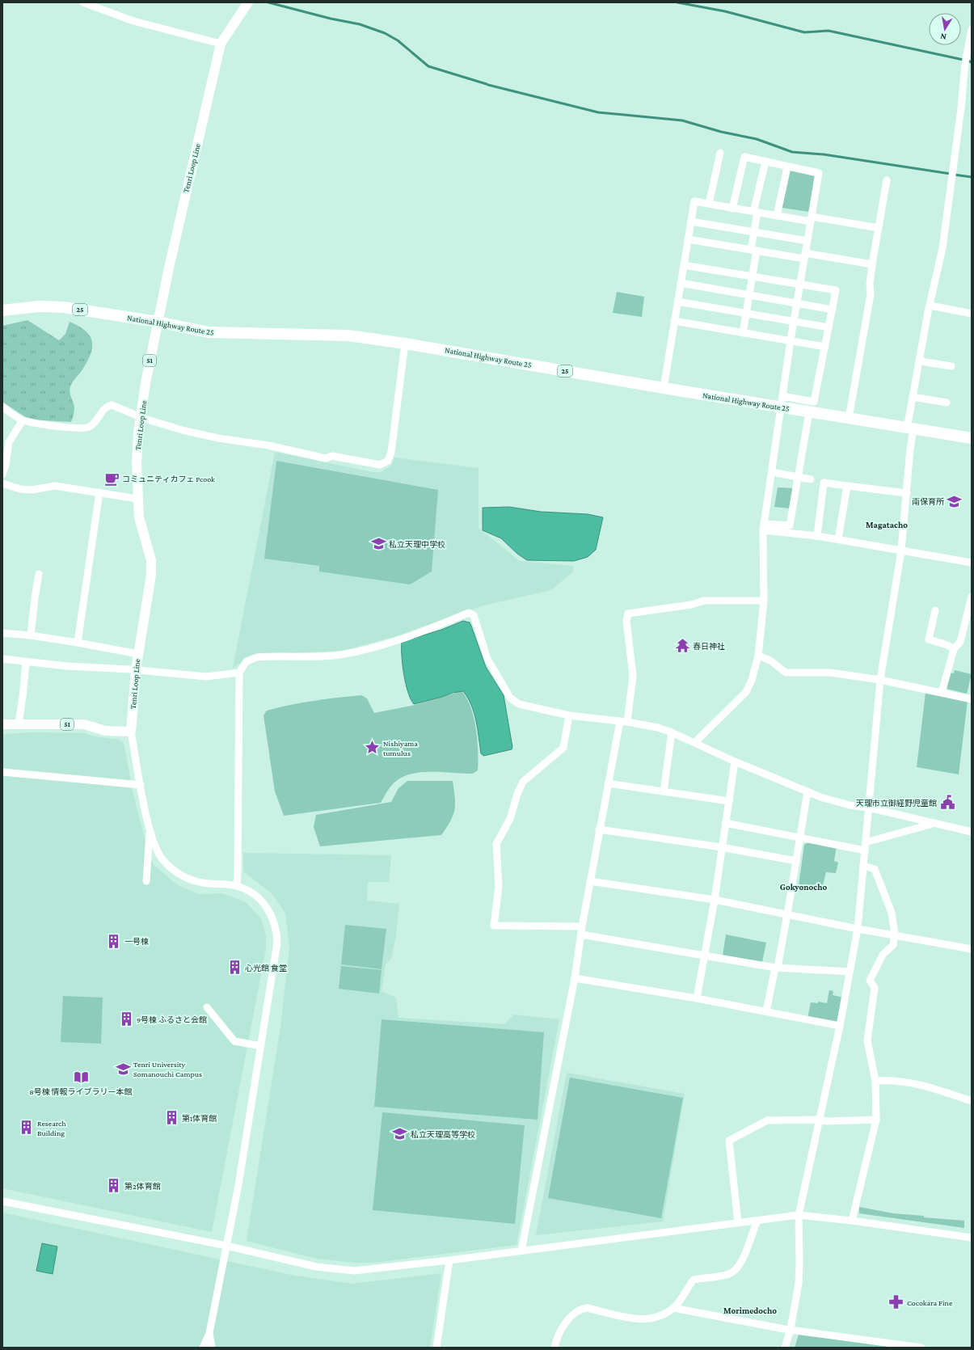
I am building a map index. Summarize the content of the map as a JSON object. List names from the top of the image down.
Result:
{
  "streets": {
    "highway": ["25", "National Highway Route 25"],
    "main road": ["Tenri Loop Line", "51"]
  },
  "crossings": [
    ["Tenri Loop Line", "National Highway Route 25"],
    ["Tenri Loop Line", "51"]
  ],
  "districts": ["Magatacho", "Gokyonocho", "Morimedocho"],
  "places": {
    "cafe": ["コミュニティカフェ Pcook"],
    "school or university": [
      "南保育所",
      "私立天理中学校",
      "Tenri University Somanouchi Campus",
      "私立天理高等学校"
    ],
    "temple": ["春日神社"],
    "place": ["Nishiyama tumulus"],
    "public building": ["天理市立御経野児童館"],
    "building": [
      "一号棟",
      "心光館 食堂",
      "9号棟 ふるさと会館",
      "第1体育館",
      "Research Building",
      "第2体育館"
    ],
    "library": ["8号棟 情報ライブラリー本館"],
    "pharmacy": ["Cocokara Fine"]
  },
  "north": "bottom"
}
